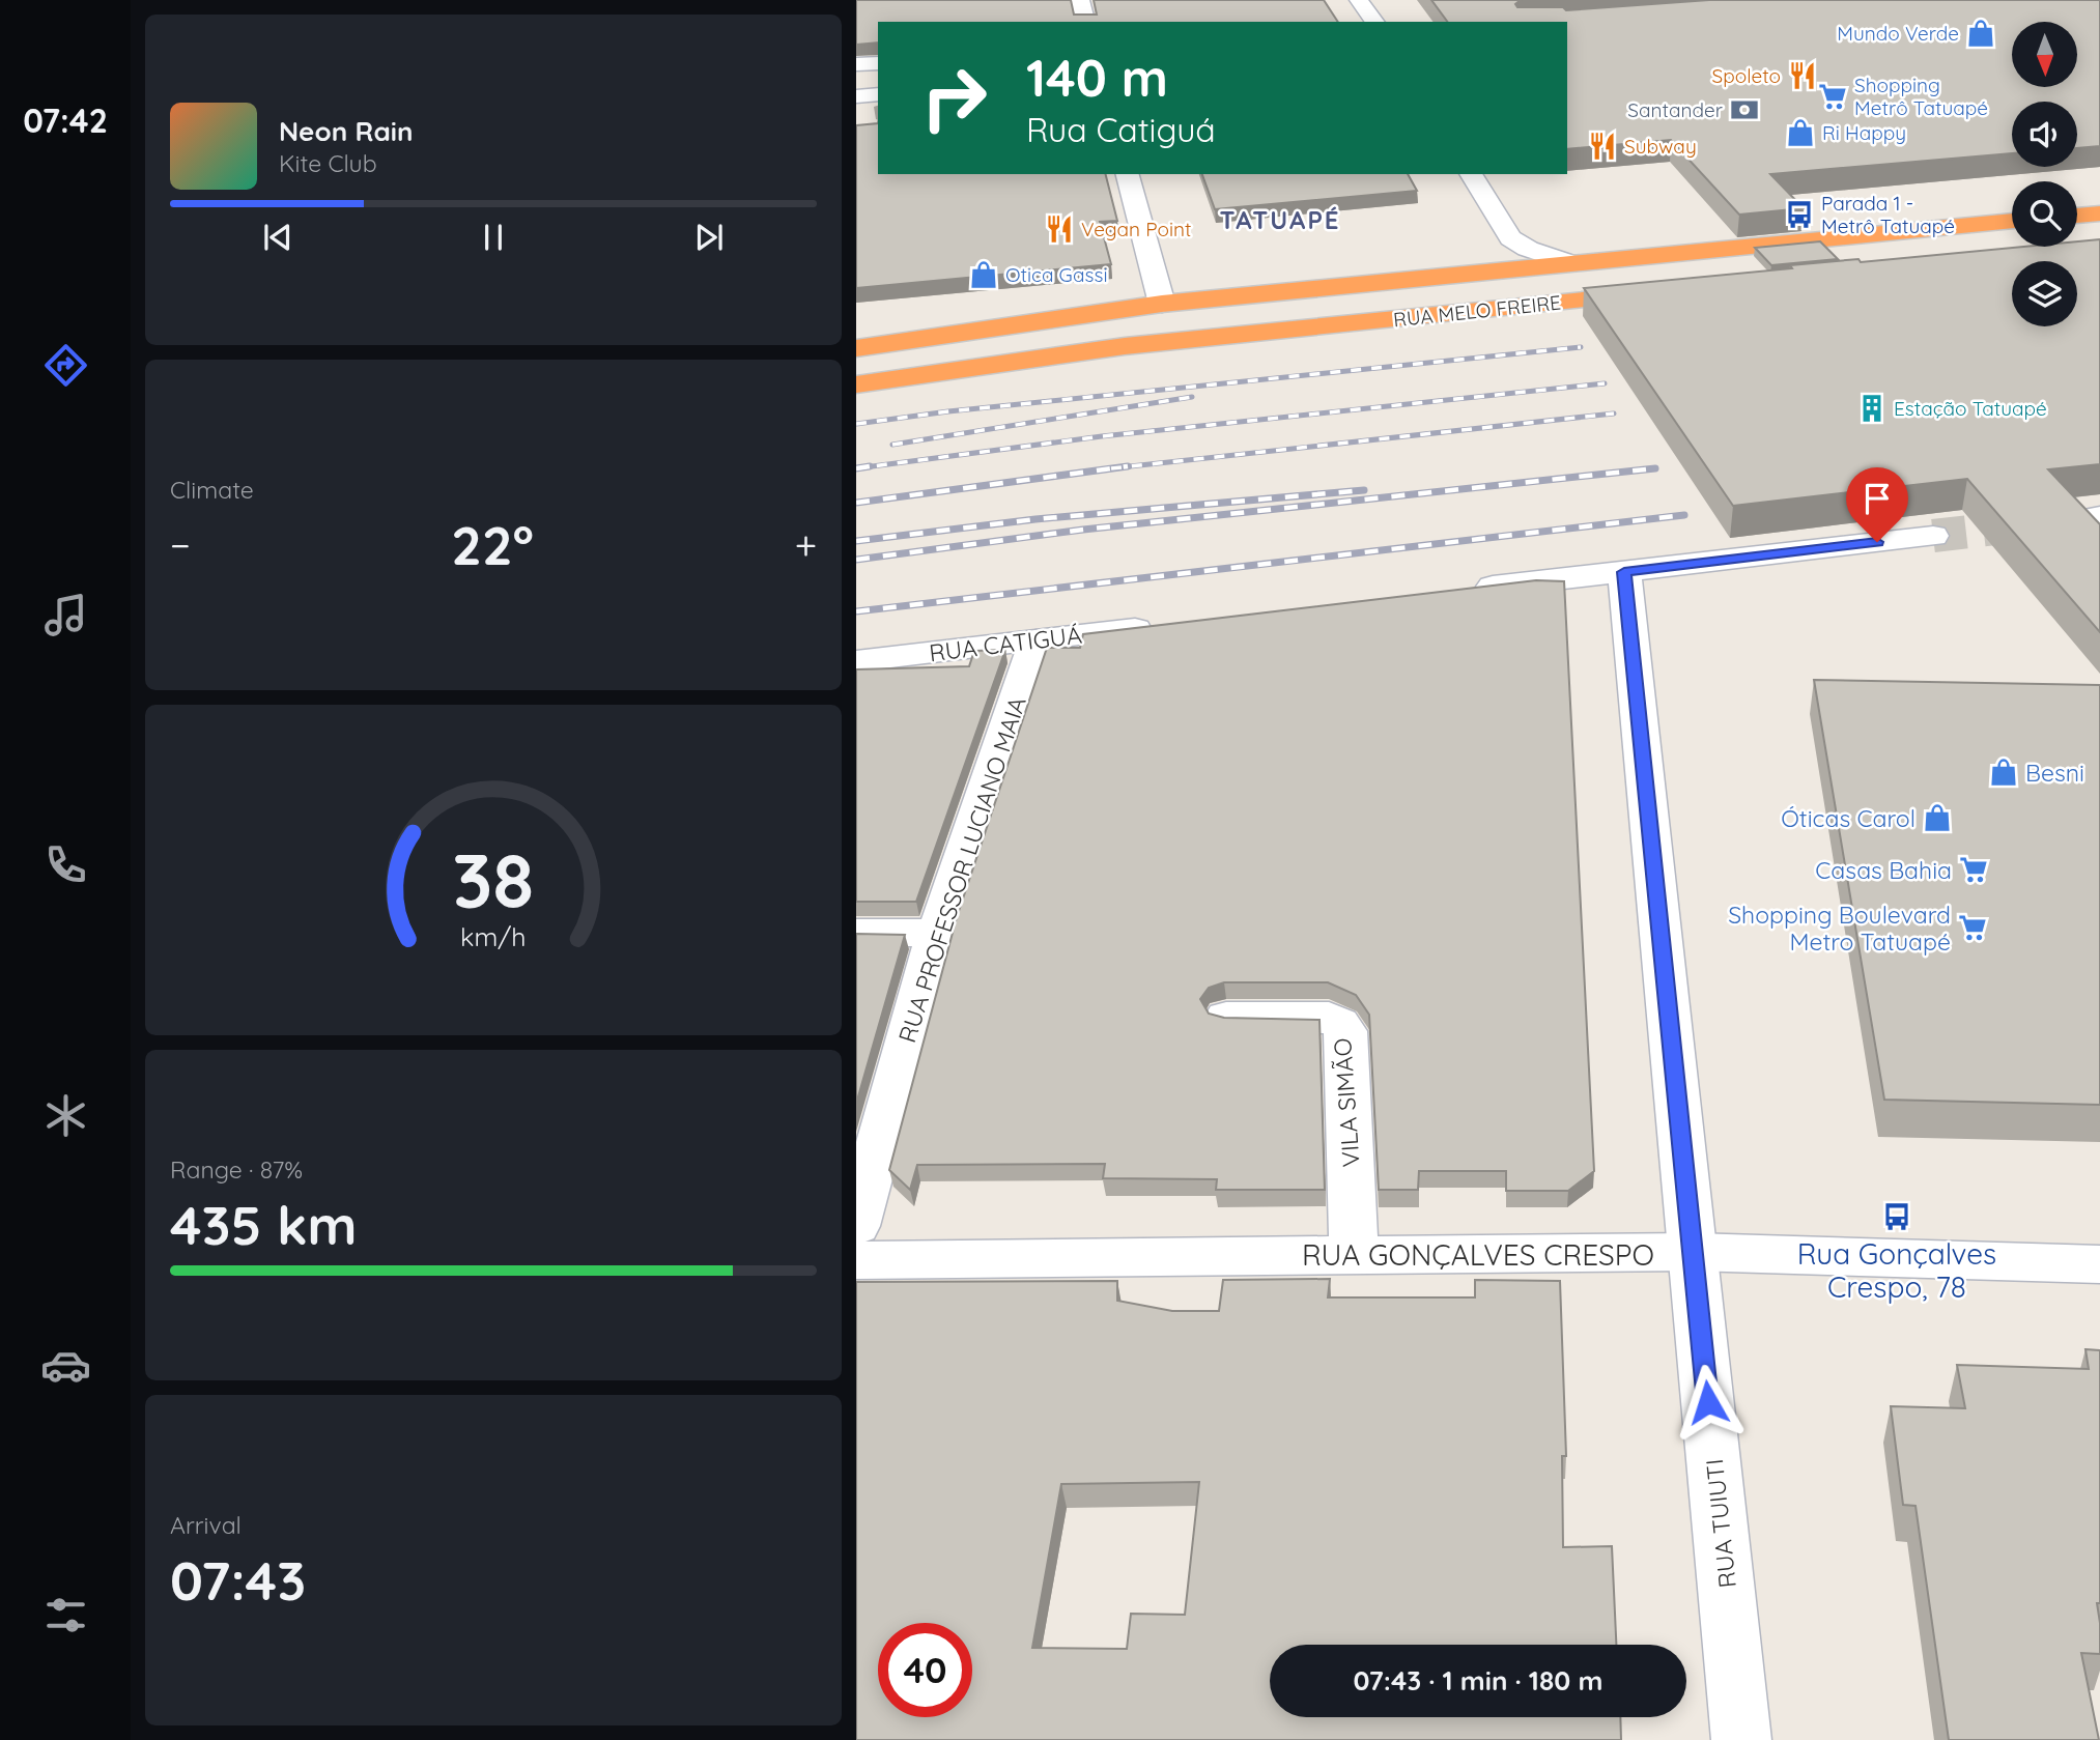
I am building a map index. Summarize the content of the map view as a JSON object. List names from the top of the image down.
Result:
{
  "streets": {
    "highway": ["RUA MELO FREIRE"],
    "street": [
      "RUA CATIGUÁ",
      "RUA PROFESSOR LUCIANO MAIA",
      "VILA SIMÃO",
      "RUA GONÇALVES CRESPO",
      "RUA TUIUTI"
    ]
  },
  "crossings": [
    ["RUA CATIGUÁ", "RUA PROFESSOR LUCIANO MAIA"],
    ["VILA SIMÃO", "RUA GONÇALVES CRESPO"],
    ["RUA GONÇALVES CRESPO", "RUA TUIUTI"]
  ],
  "districts": ["TATUAPÉ"],
  "places": {
    "shop": [
      "Mundo Verde",
      "Ri Happy",
      "Otica Gassi",
      "Besni",
      "Óticas Carol"
    ],
    "restaurant": ["Spoleto", "Subway", "Vegan Point"],
    "supermarket": ["Shopping Metrô Tatuapé", "Casas Bahia", "Shopping Boulevard Metro Tatuapé"],
    "bank": ["Santander"],
    "bus stop": ["Parada 1 - Metrô Tatuapé", "Rua Gonçalves Crespo, 78"],
    "building": ["Estação Tatuapé"]
  },
  "north": "bottom",
  "page": {
    "tabs": "07:42",
    "turn": ["140 m", "Rua Catiguá"],
    "song": ["Neon Rain", "Kite Club"],
    "tile": [
      "Climate",
      ["Range · 87%", "435 km"],
      ["Arrival", "07:43"]
    ],
    "heat": ["−", "22°", "+"],
    "limit": "40",
    "trip": "07:43 · 1 min · 180 m",
    "gauge": ["38", "km/h"]
  }
}
